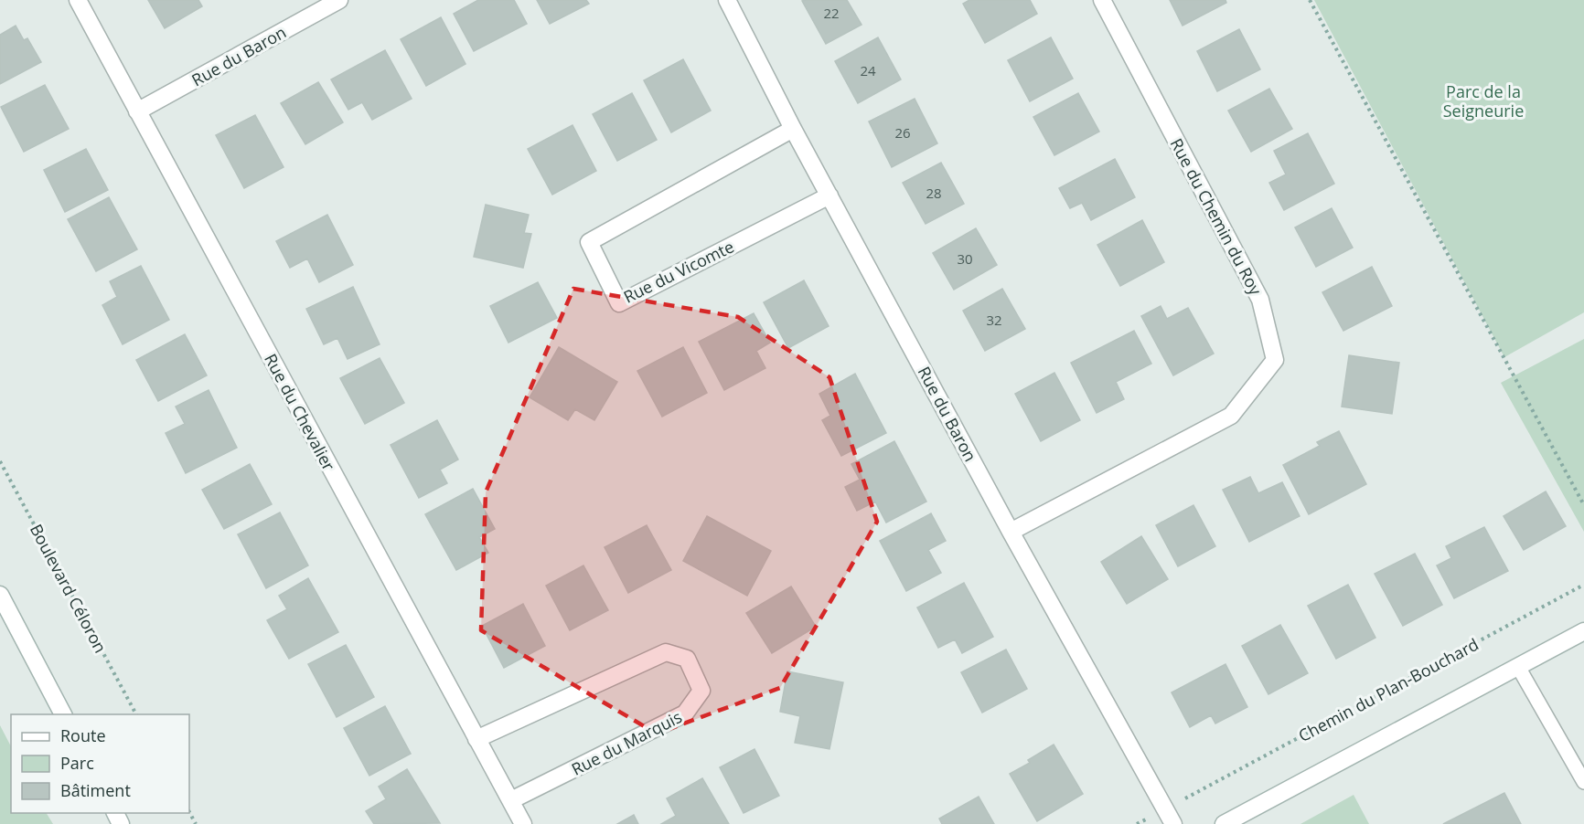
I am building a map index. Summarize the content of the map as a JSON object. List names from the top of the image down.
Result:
{
  "streets": {
    "street": [
      "Rue du Baron",
      "Rue du Chemin du Roy",
      "Rue du Vicomte",
      "Rue du Chevalier",
      "Rue du Marquis"
    ],
    "path": ["Boulevard Céloron", "Chemin du Plan-Bouchard"]
  },
  "crossings": [
    ["Rue du Baron", "Rue du Chemin du Roy"],
    ["Rue du Baron", "Rue du Vicomte"],
    ["Rue du Baron", "Rue du Chevalier"],
    ["Rue du Chevalier", "Rue du Marquis"]
  ],
  "parks": ["Parc de la Seigneurie"],
  "house_numbers": [
    "22",
    "24",
    "26",
    "28",
    "30",
    "32"
  ],
  "legend": ["Route", "Parc", "Bâtiment"]
}
